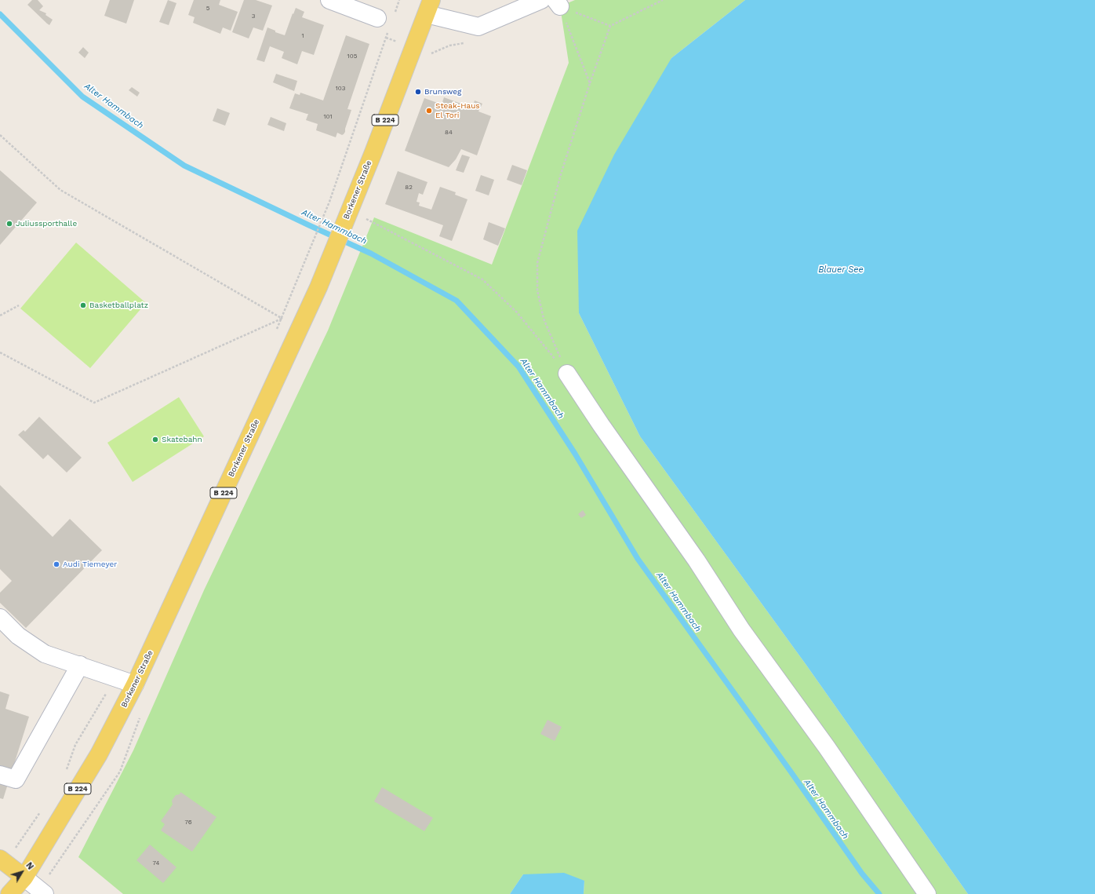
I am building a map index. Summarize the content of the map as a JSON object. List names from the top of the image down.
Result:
{
  "streets": {
    "main road": ["B 224", "Borkener Straße"]
  },
  "water": ["Alter Hammbach", "Blauer See"],
  "places": [
    "Brunsweg",
    "Steak-Haus El Tori",
    "Juliussporthalle",
    "Basketballplatz",
    "Skatebahn",
    "Audi Tiemeyer"
  ],
  "house_numbers": [
    "5",
    "3",
    "1",
    "105",
    "103",
    "101",
    "84",
    "82",
    "76",
    "74"
  ],
  "north": "top right"
}
